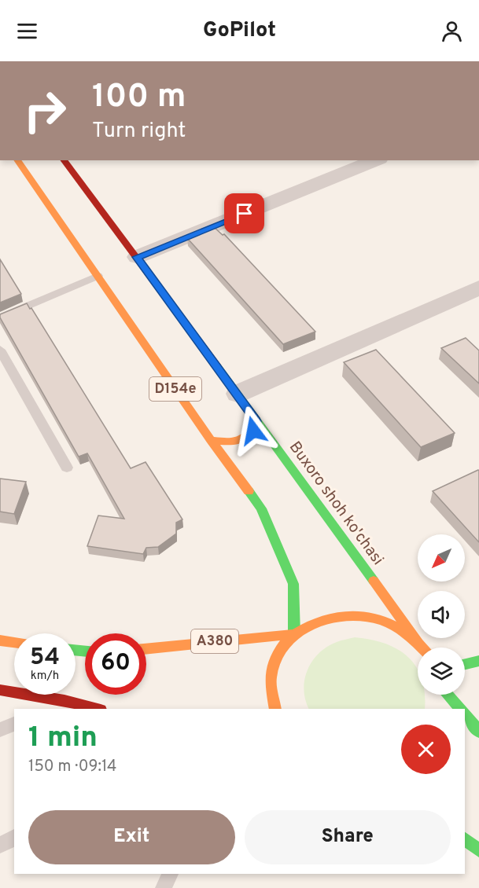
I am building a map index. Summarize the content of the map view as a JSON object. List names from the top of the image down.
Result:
{
  "streets": {
    "main road": ["D154e", "Buxoro shoh ko'chasi", "A380"]
  },
  "crossings": [
    ["D154e", "A380"],
    ["Buxoro shoh ko'chasi", "A380"]
  ],
  "north": "bottom left",
  "page": {
    "header": "GoPilot",
    "turn": ["100 m", "Turn right"],
    "speed": "54 km/h",
    "limit": "60",
    "heading": ["1 min", "150 m · 09:14"],
    "buttons": ["Exit", "Share"]
  }
}
